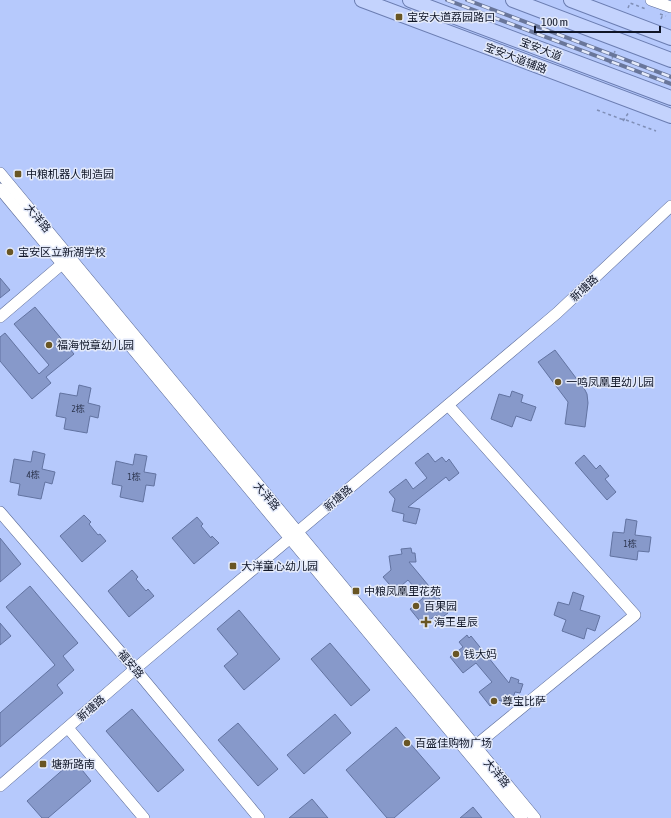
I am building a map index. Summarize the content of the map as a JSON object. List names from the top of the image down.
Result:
{
  "streets": {
    "main road": ["宝安大道", "宝安大道辅路"],
    "street": ["大洋路", "新塘路", "福安路"]
  },
  "crossings": [
    ["大洋路", "新塘路"],
    ["新塘路", "福安路"]
  ],
  "places": {
    "transit": [
      "宝安大道荔园路口",
      "中粮机器人制造园",
      "大洋童心幼儿园",
      "中粮凤凰里花苑",
      "塘新路南"
    ],
    "other": [
      "宝安区立新湖学校",
      "福海悦章幼儿园",
      "一鸣凤凰里幼儿园",
      "百果园",
      "钱大妈",
      "尊宝比萨",
      "百盛佳购物广场"
    ],
    "health": ["海王星辰"]
  },
  "house_numbers": [
    "2栋",
    "4栋",
    "1栋",
    "1栋"
  ],
  "scale_bar": "100 m"
}
